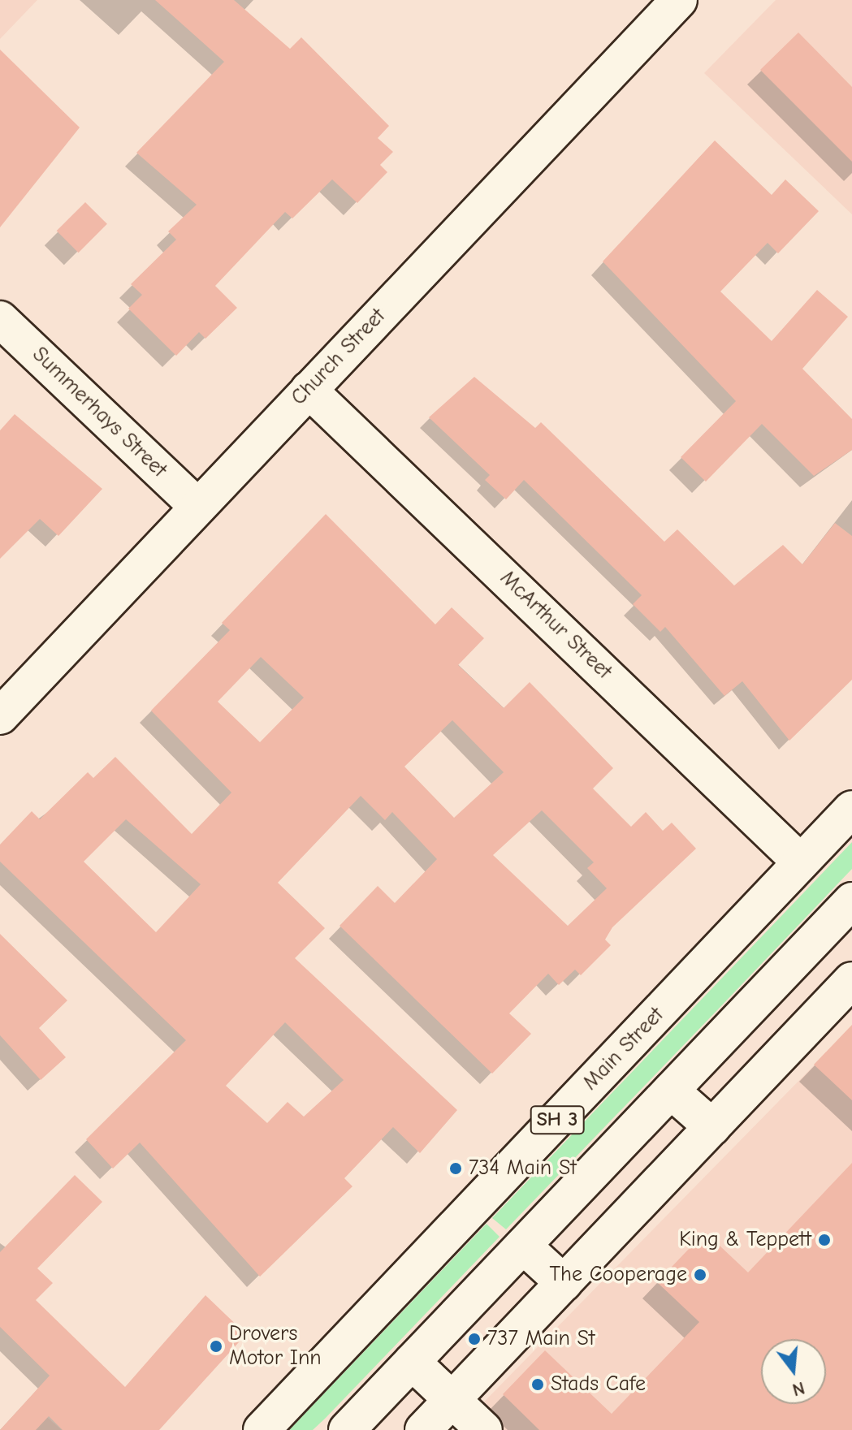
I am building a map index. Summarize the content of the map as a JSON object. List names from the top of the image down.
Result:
{
  "streets": {
    "main road": [
      "Church Street",
      "Summerhays Street",
      "McArthur Street",
      "Main Street",
      "SH 3"
    ]
  },
  "crossings": [
    ["Church Street", "Summerhays Street"],
    ["Church Street", "McArthur Street"],
    ["McArthur Street", "Main Street"]
  ],
  "places": [
    "734 Main St",
    "King & Teppett",
    "The Cooperage",
    "737 Main St",
    "Drovers Motor Inn",
    "Stads Cafe"
  ],
  "north": "bottom"
}
